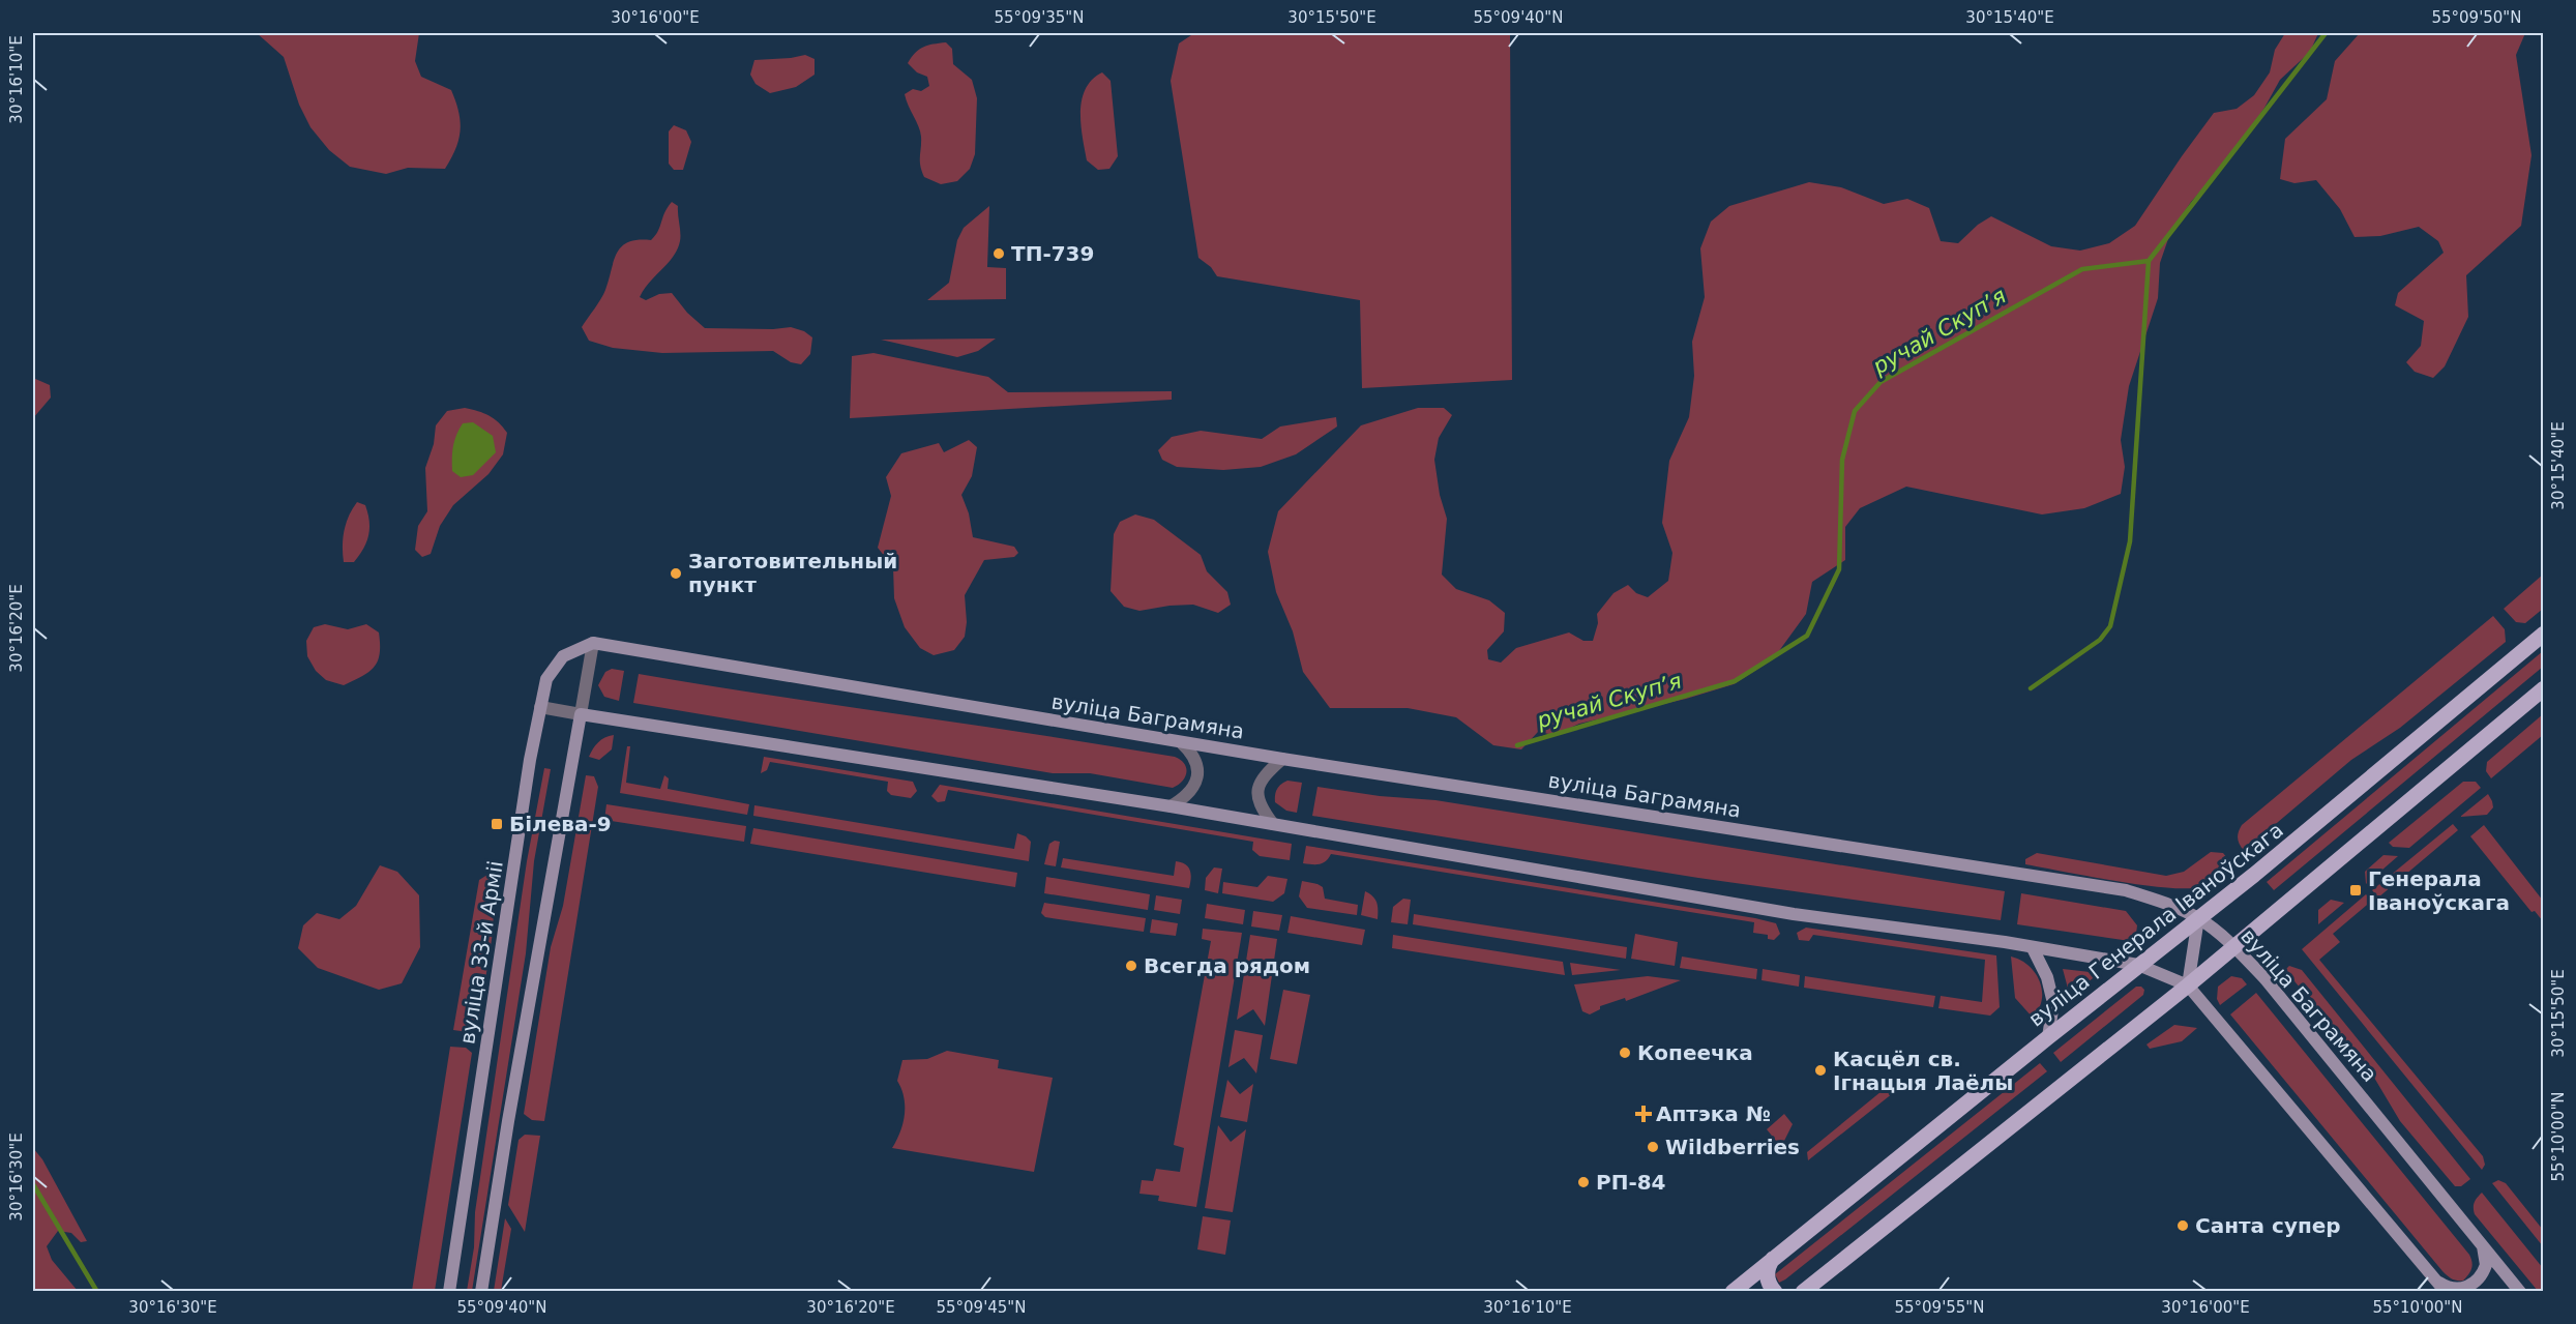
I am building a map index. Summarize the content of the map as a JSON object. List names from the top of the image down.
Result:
{
  "streets": {
    "main road": ["вуліца Генерала Іваноўскага"],
    "street": ["вуліца Баграмяна", "вуліца 33-й Арміі"]
  },
  "crossings": [
    ["вуліца Баграмяна", "вуліца Генерала Іваноўскага"],
    ["вуліца Баграмяна", "вуліца 33-й Арміі"]
  ],
  "water": ["ручай Скупʼя"],
  "places": {
    "other": [
      "ТП-739",
      "Заготовительный пункт",
      "Всегда рядом",
      "Копеечка",
      "Касцёл св. Ігнацыя Лаёлы",
      "Wildberries",
      "РП-84",
      "Санта супер"
    ],
    "transit": ["Білева-9", "Генерала Іваноўскага"],
    "health": ["Аптэка №"]
  },
  "coordinates": [
    "30°16'00\"E",
    "55°09'35\"N",
    "30°15'50\"E",
    "55°09'40\"N",
    "30°15'40\"E",
    "55°09'50\"N",
    "30°16'10\"E",
    "30°16'20\"E",
    "55°10'00\"N",
    "30°16'30\"E",
    "55°09'45\"N",
    "55°09'55\"N"
  ]
}
